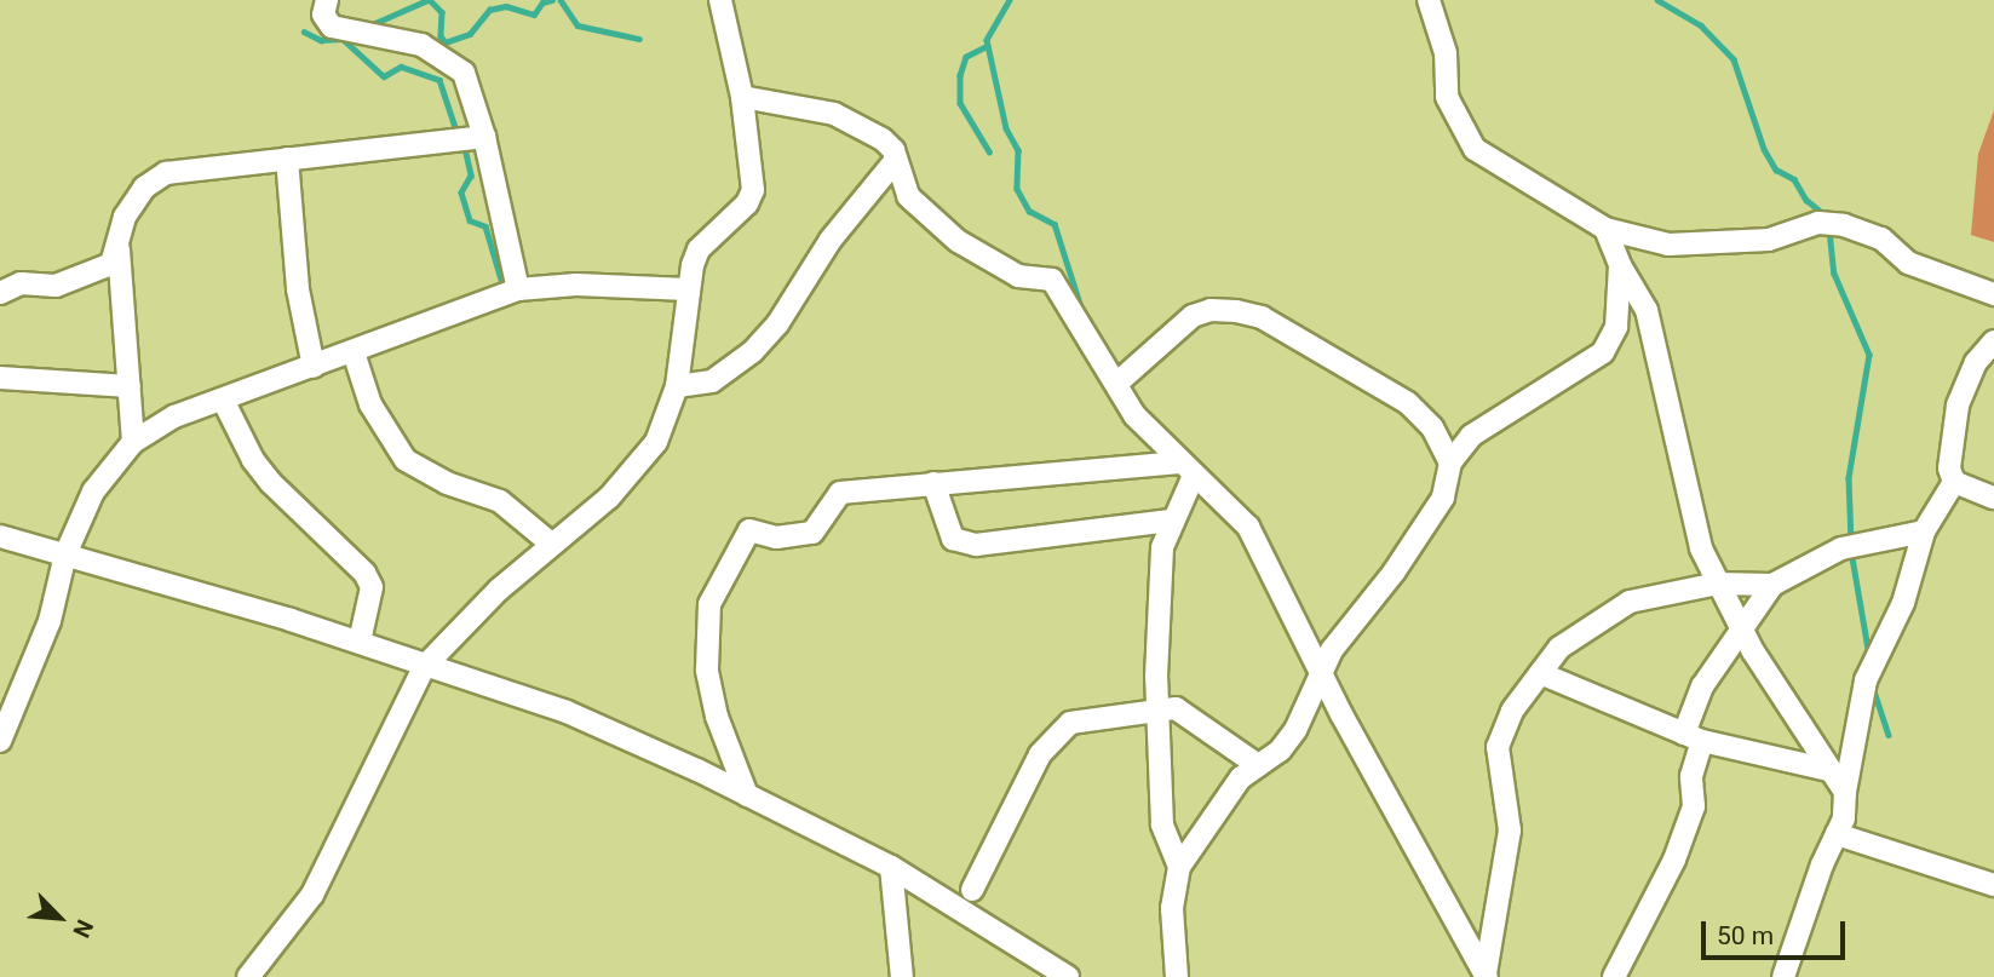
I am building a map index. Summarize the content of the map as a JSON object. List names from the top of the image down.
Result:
{
  "scale_bar": "50 m",
  "north": "bottom right"
}
